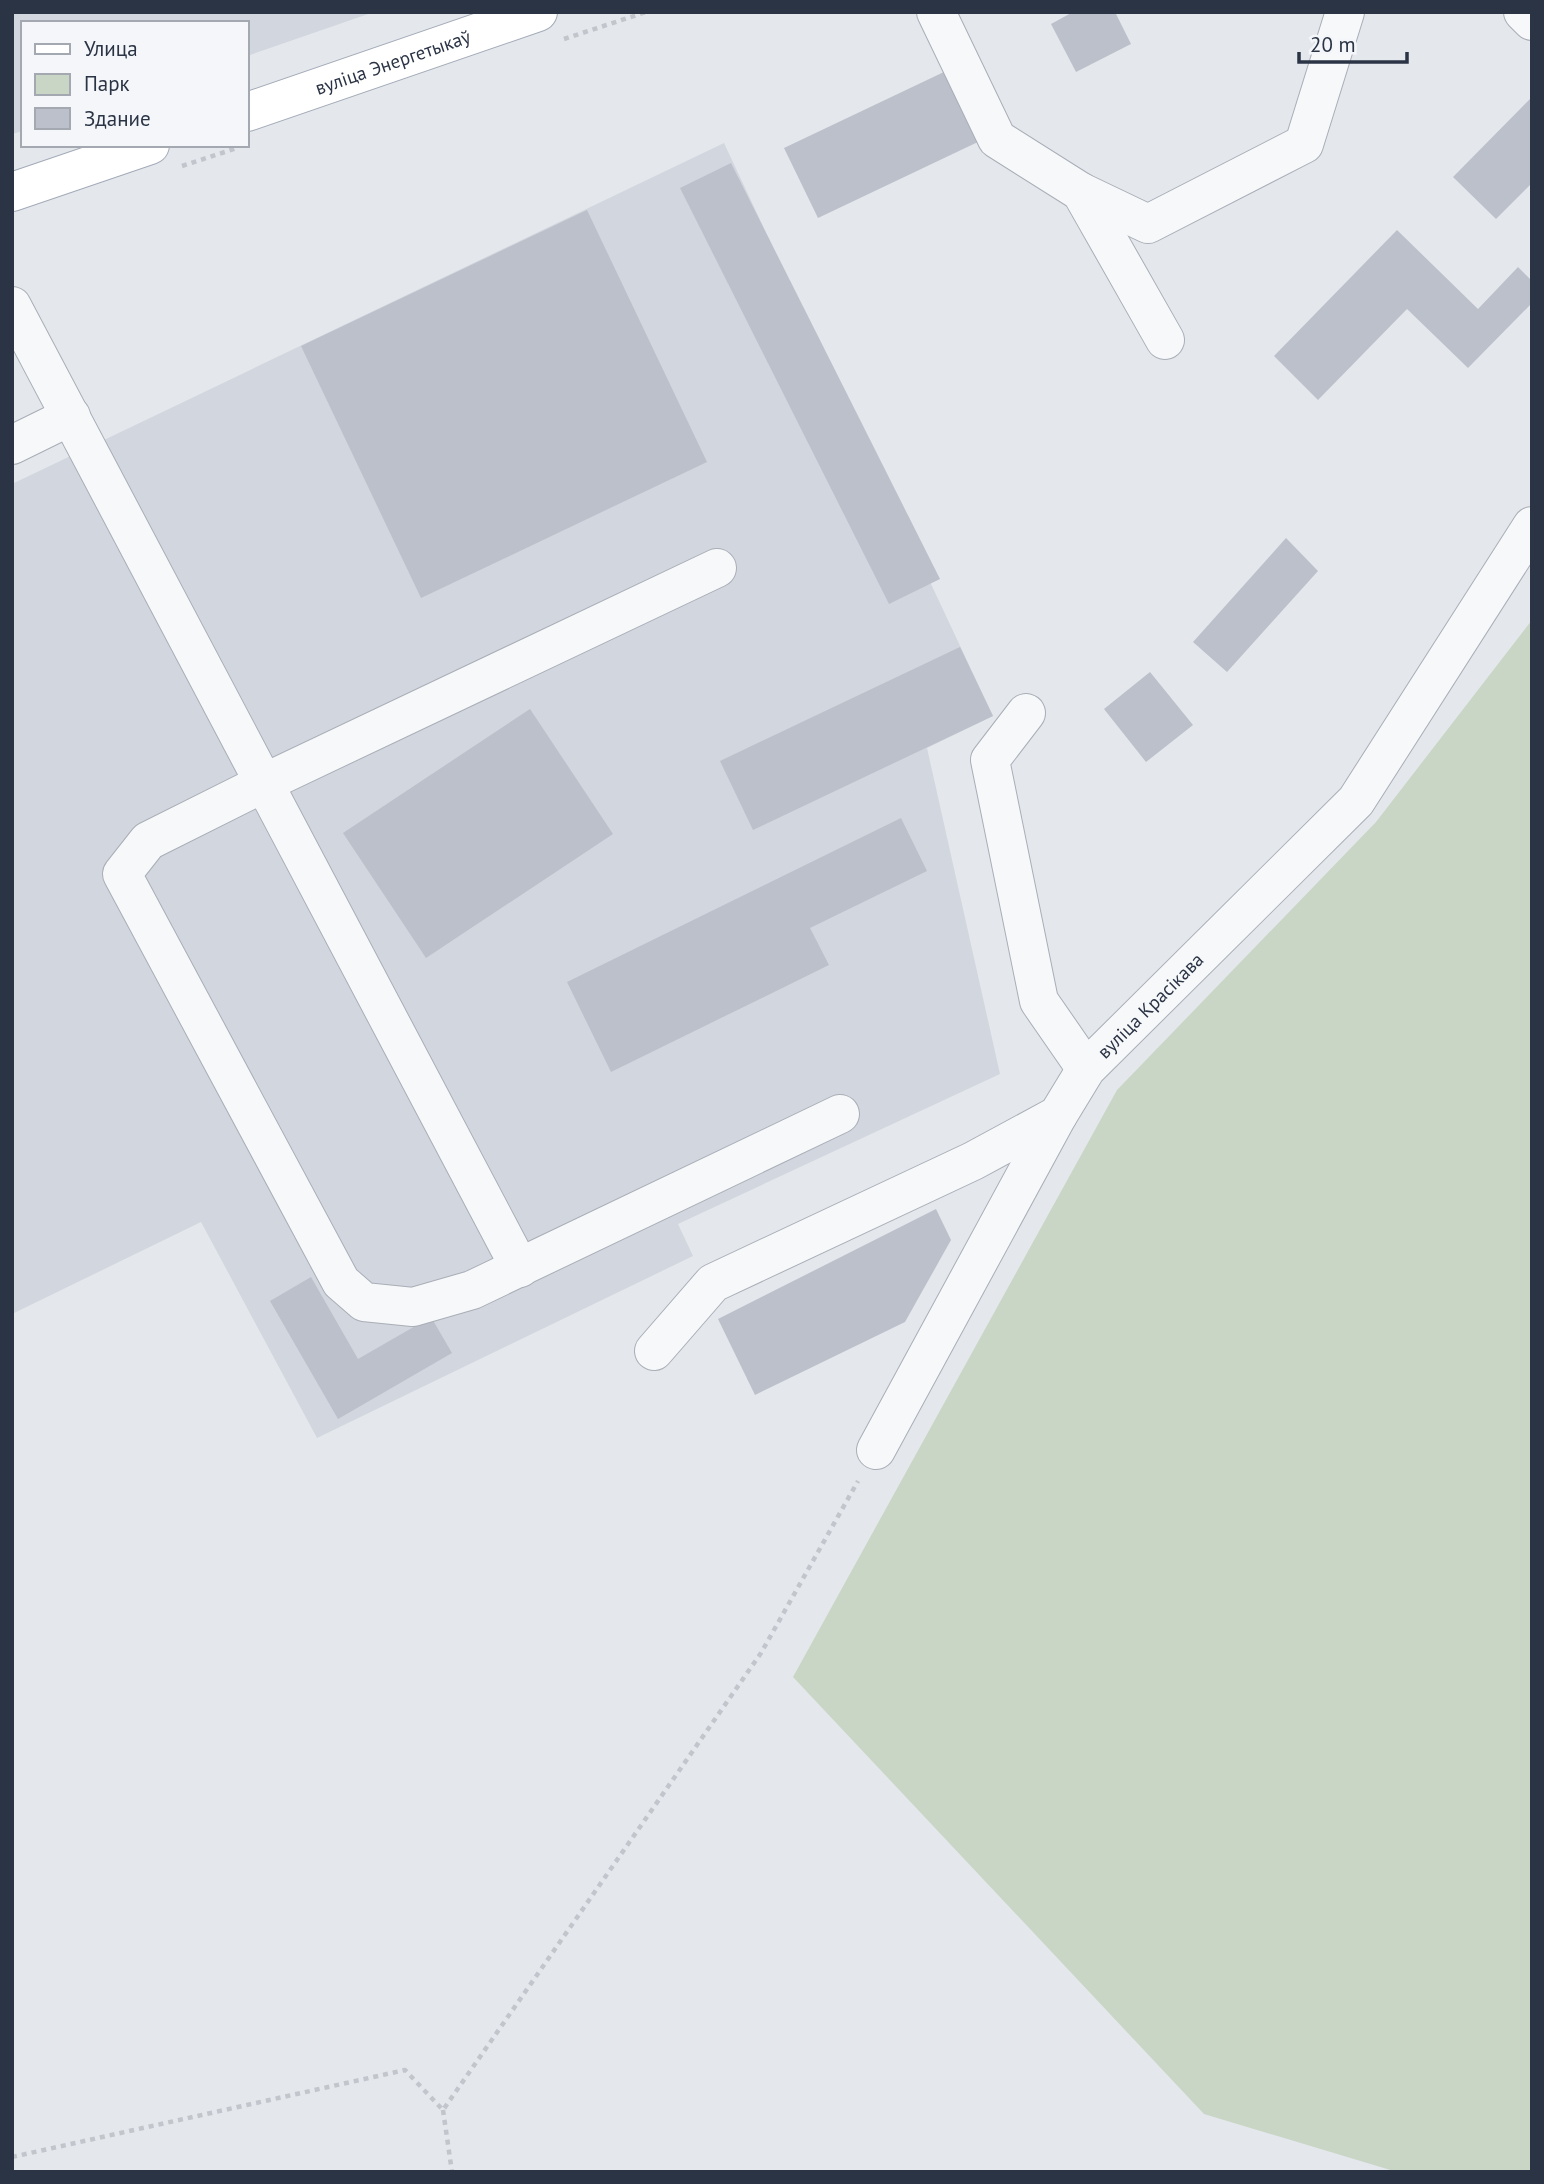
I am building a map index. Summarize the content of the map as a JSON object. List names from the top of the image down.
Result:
{
  "streets": {
    "main road": ["вуліца Энергетыкаў"],
    "street": ["вуліца Красікава"]
  },
  "legend": ["Улица", "Парк", "Здание"],
  "scale_bar": "20 m"
}
